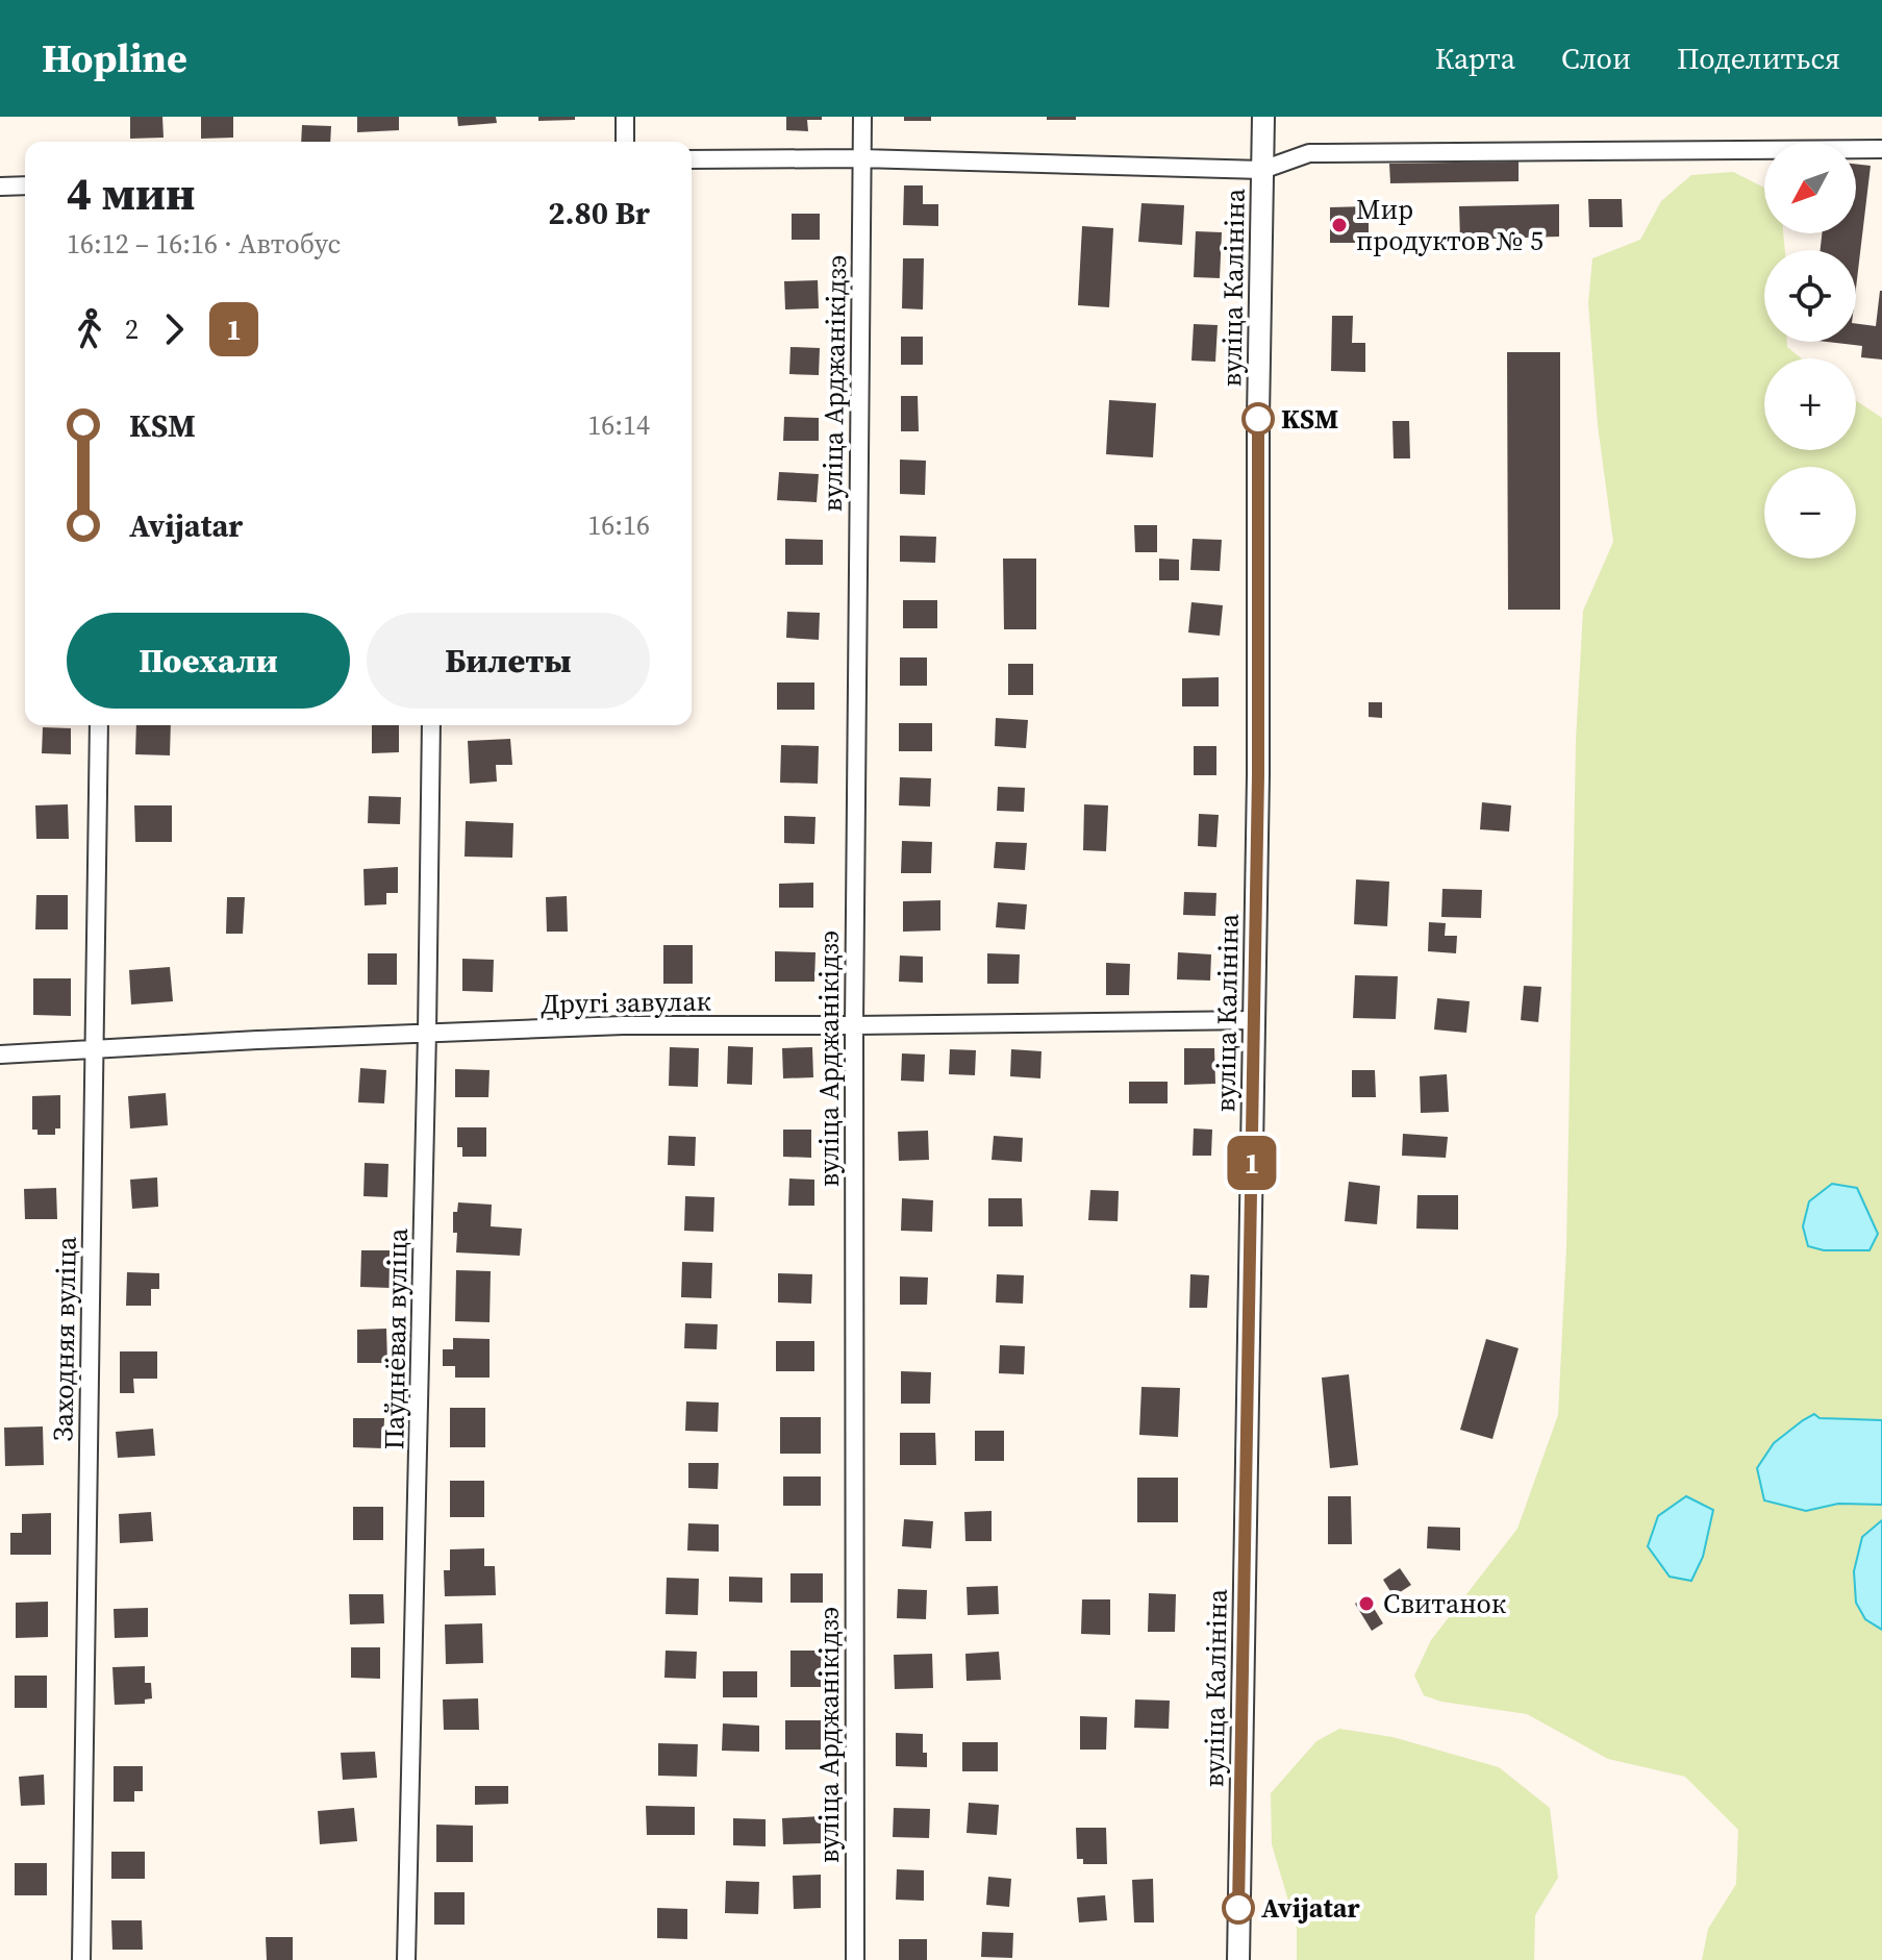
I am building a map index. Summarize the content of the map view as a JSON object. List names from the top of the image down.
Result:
{
  "streets": {
    "street": [
      "вуліца Калініна",
      "вуліца Арджанікідзэ",
      "Другі завулак",
      "Заходняя вуліца",
      "Паўднёвая вуліца"
    ]
  },
  "crossings": [
    ["вуліца Калініна", "Другі завулак"],
    ["вуліца Арджанікідзэ", "Другі завулак"],
    ["Другі завулак", "Заходняя вуліца"],
    ["Другі завулак", "Паўднёвая вуліца"]
  ],
  "places": [
    "Мир продуктов № 5",
    "KSM",
    "Свитанок",
    "Avijatar"
  ],
  "lines": ["bus line 1"],
  "north": "bottom left",
  "page": {
    "header": "Hopline",
    "nav": ["Карта", "Слои", "Поделиться"],
    "on_map": "1",
    "map_buttons": ["+", "−"],
    "heading": ["4 мин", "16:12 – 16:16 · Автобус", "2.80 Br"],
    "legs": ["2", "1"],
    "list": [
      {
        "name": "KSM",
        "value": "16:14"
      },
      {
        "name": "Avijatar",
        "value": "16:16"
      }
    ],
    "buttons": ["Поехали", "Билеты"]
  }
}
